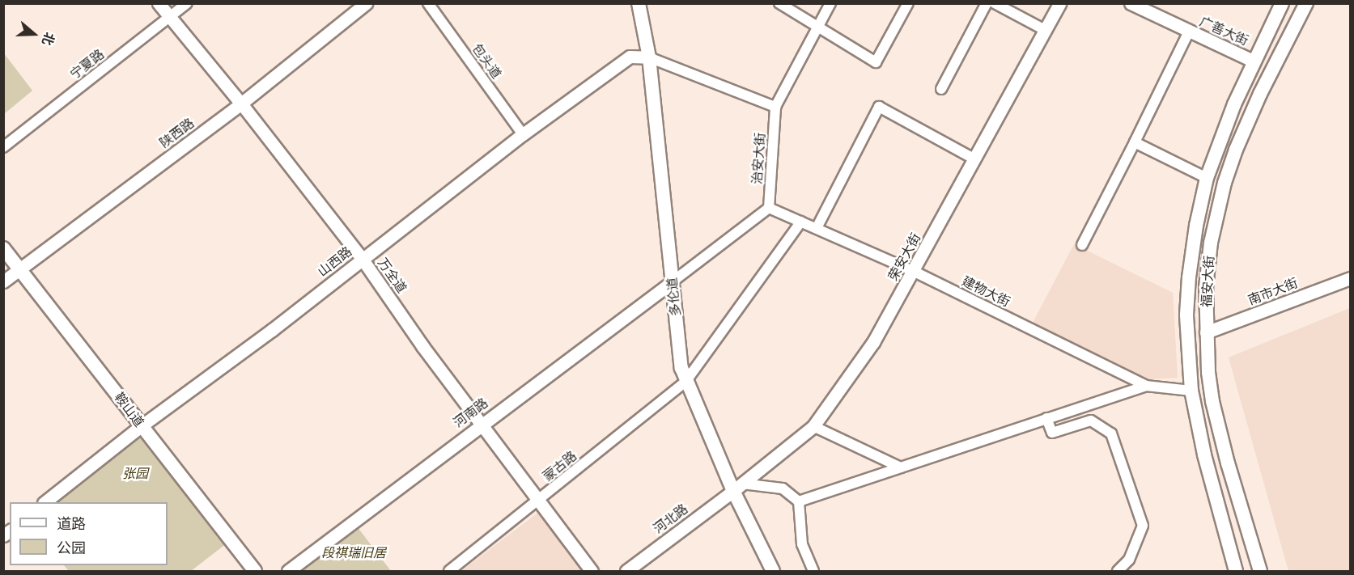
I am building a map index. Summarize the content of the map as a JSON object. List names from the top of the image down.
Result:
{
  "streets": {
    "main road": ["福安大街", "多伦道", "鞍山道"],
    "street": [
      "广善大街",
      "包头道",
      "宁夏路",
      "陕西路",
      "治安大街",
      "荣安大街",
      "山西路",
      "万全道",
      "建物大街",
      "南市大街",
      "河南路",
      "蒙古路",
      "河北路"
    ]
  },
  "crossings": [
    ["广善大街", "福安大街"],
    ["包头道", "山西路"],
    ["宁夏路", "万全道"],
    ["陕西路", "万全道"],
    ["陕西路", "鞍山道"],
    ["治安大街", "建物大街"],
    ["荣安大街", "建物大街"],
    ["荣安大街", "多伦道"],
    ["荣安大街", "河北路"],
    ["山西路", "万全道"],
    ["山西路", "多伦道"],
    ["山西路", "鞍山道"],
    ["万全道", "河南路"],
    ["万全道", "蒙古路"],
    ["福安大街", "建物大街"],
    ["福安大街", "南市大街"],
    ["建物大街", "蒙古路"],
    ["多伦道", "河南路"],
    ["多伦道", "蒙古路"],
    ["多伦道", "河北路"]
  ],
  "parks": ["张园", "段祺瑞旧居"],
  "legend": ["道路", "公园"],
  "north": "right"
}
